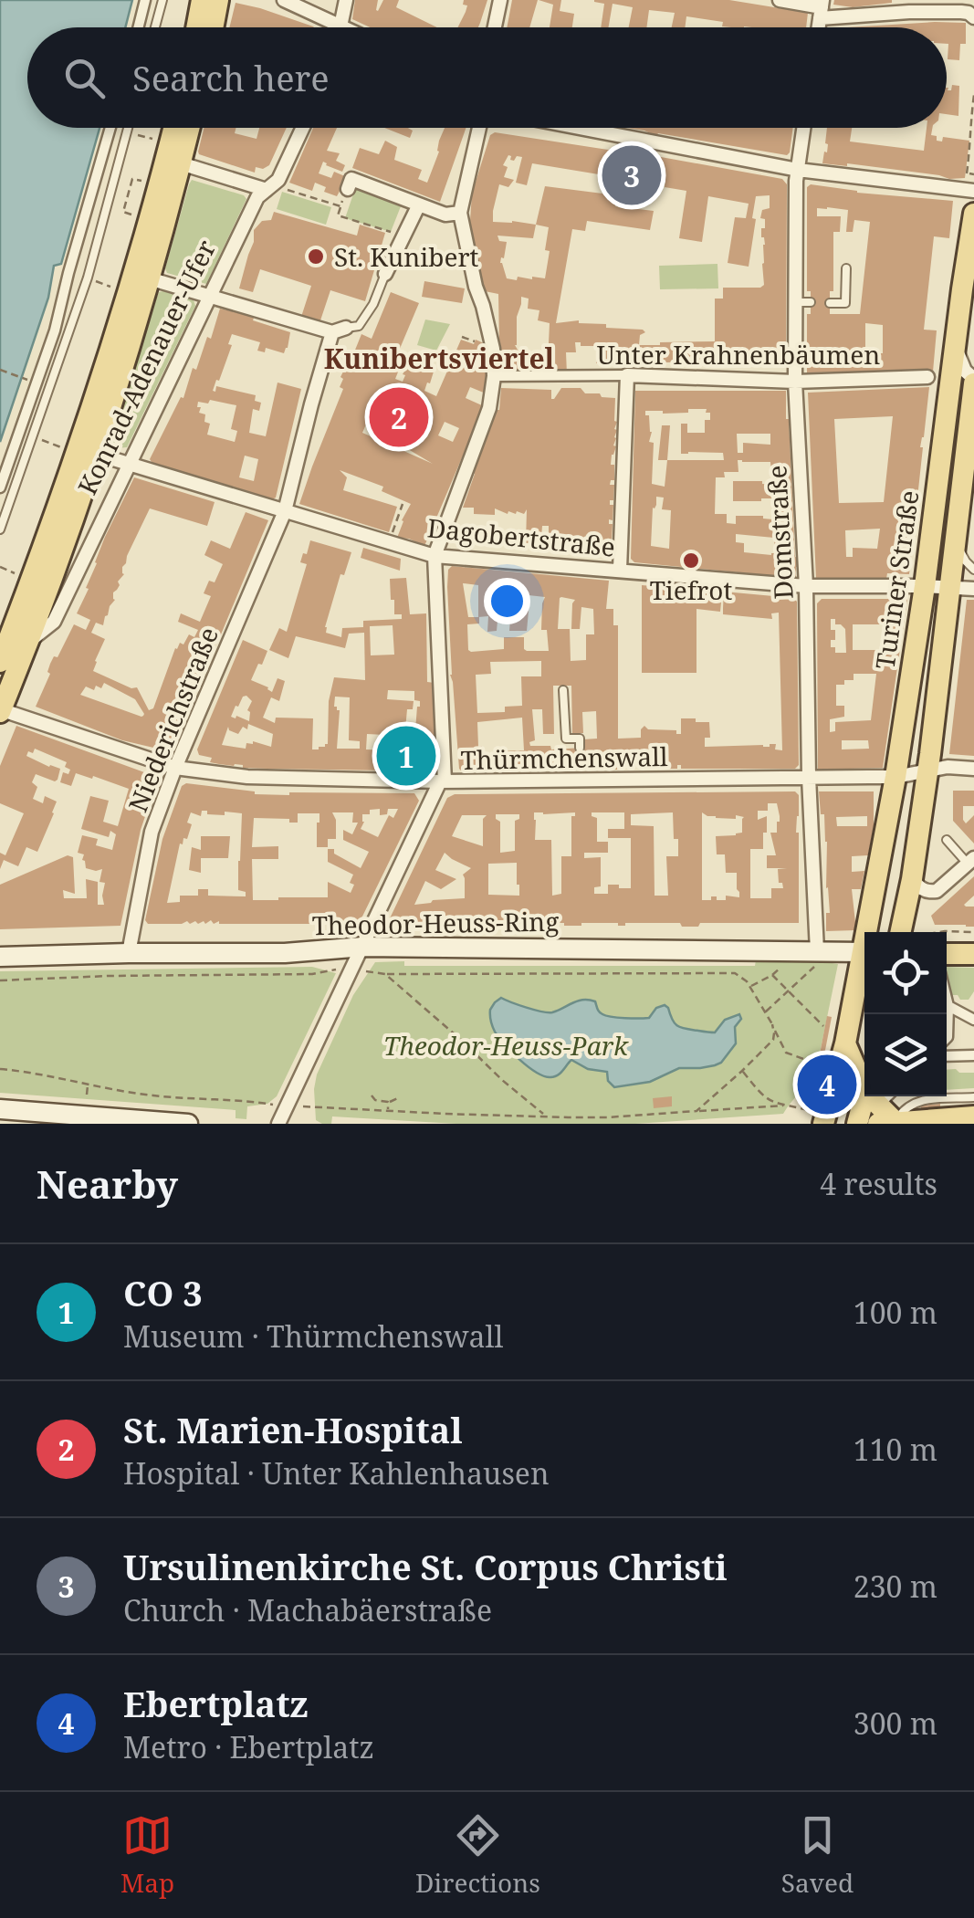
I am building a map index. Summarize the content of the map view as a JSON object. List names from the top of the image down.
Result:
{
  "streets": {
    "main road": ["Konrad-Adenauer-Ufer", "Turiner Straße", "Theodor-Heuss-Ring"],
    "street": [
      "Unter Krahnenbäumen",
      "Domstraße",
      "Dagobertstraße",
      "Niederichstraße",
      "Thürmchenswall"
    ]
  },
  "crossings": [
    ["Unter Krahnenbäumen", "Domstraße"],
    ["Konrad-Adenauer-Ufer", "Dagobertstraße"],
    ["Konrad-Adenauer-Ufer", "Thürmchenswall"],
    ["Domstraße", "Dagobertstraße"],
    ["Domstraße", "Thürmchenswall"],
    ["Domstraße", "Theodor-Heuss-Ring"],
    ["Dagobertstraße", "Turiner Straße"],
    ["Dagobertstraße", "Niederichstraße"],
    ["Turiner Straße", "Thürmchenswall"],
    ["Niederichstraße", "Thürmchenswall"],
    ["Niederichstraße", "Theodor-Heuss-Ring"]
  ],
  "districts": ["Kunibertsviertel"],
  "parks": ["Theodor-Heuss-Park"],
  "places": ["St. Kunibert", "Tiefrot"],
  "page": {
    "search": "Search here",
    "pins": [
      "3",
      "2",
      "1",
      "4"
    ],
    "heading": ["Nearby", "4 results"],
    "list": [
      {
        "mark": "1",
        "name": "CO 3",
        "note": "Museum · Thürmchenswall",
        "value": "100 m"
      },
      {
        "mark": "2",
        "name": "St. Marien-Hospital",
        "note": "Hospital · Unter Kahlenhausen",
        "value": "110 m"
      },
      {
        "mark": "3",
        "name": "Ursulinenkirche St. Corpus Christi",
        "note": "Church · Machabäerstraße",
        "value": "230 m"
      },
      {
        "mark": "4",
        "name": "Ebertplatz",
        "note": "Metro · Ebertplatz",
        "value": "300 m"
      }
    ],
    "nav": ["Map", "Directions", "Saved"]
  }
}
